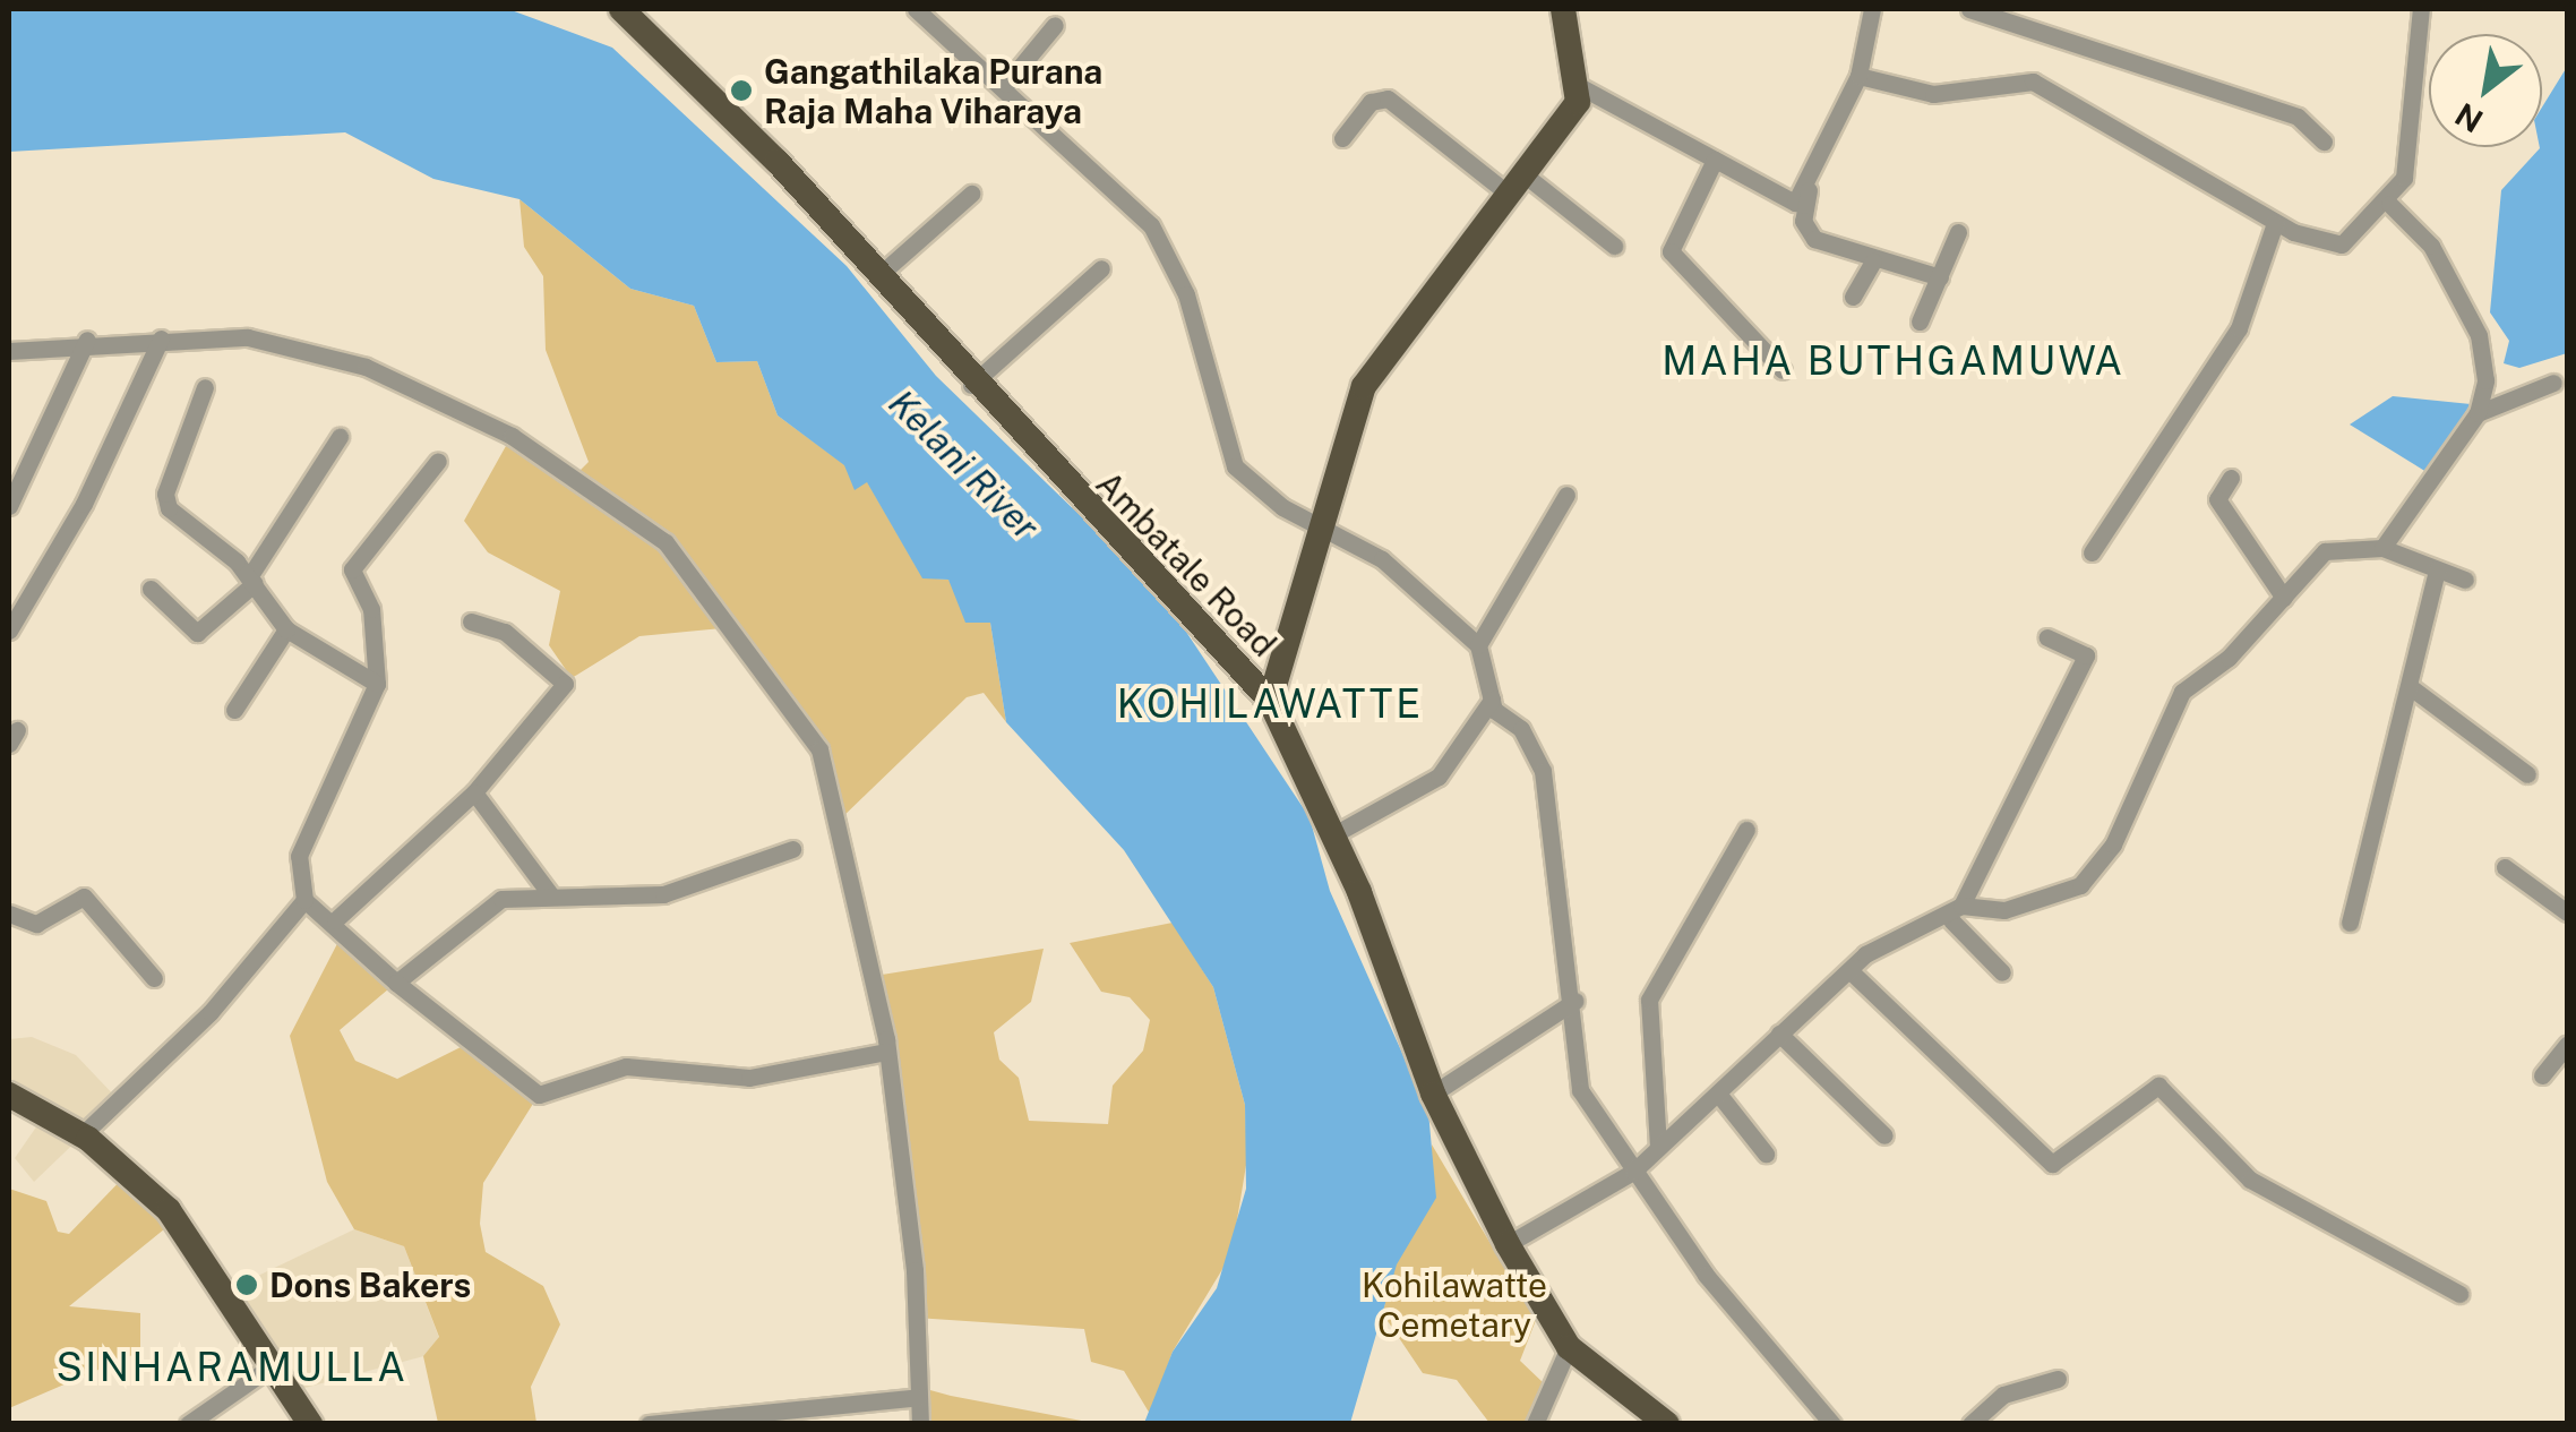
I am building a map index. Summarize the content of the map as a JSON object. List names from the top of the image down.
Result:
{
  "streets": {
    "main road": ["Ambatale Road"]
  },
  "districts": ["MAHA BUTHGAMUWA", "KOHILAWATTE", "SINHARAMULLA"],
  "water": ["Kelani River"],
  "parks": ["Kohilawatte Cemetary"],
  "places": ["Gangathilaka Purana Raja Maha Viharaya", "Dons Bakers"],
  "north": "bottom left"
}
